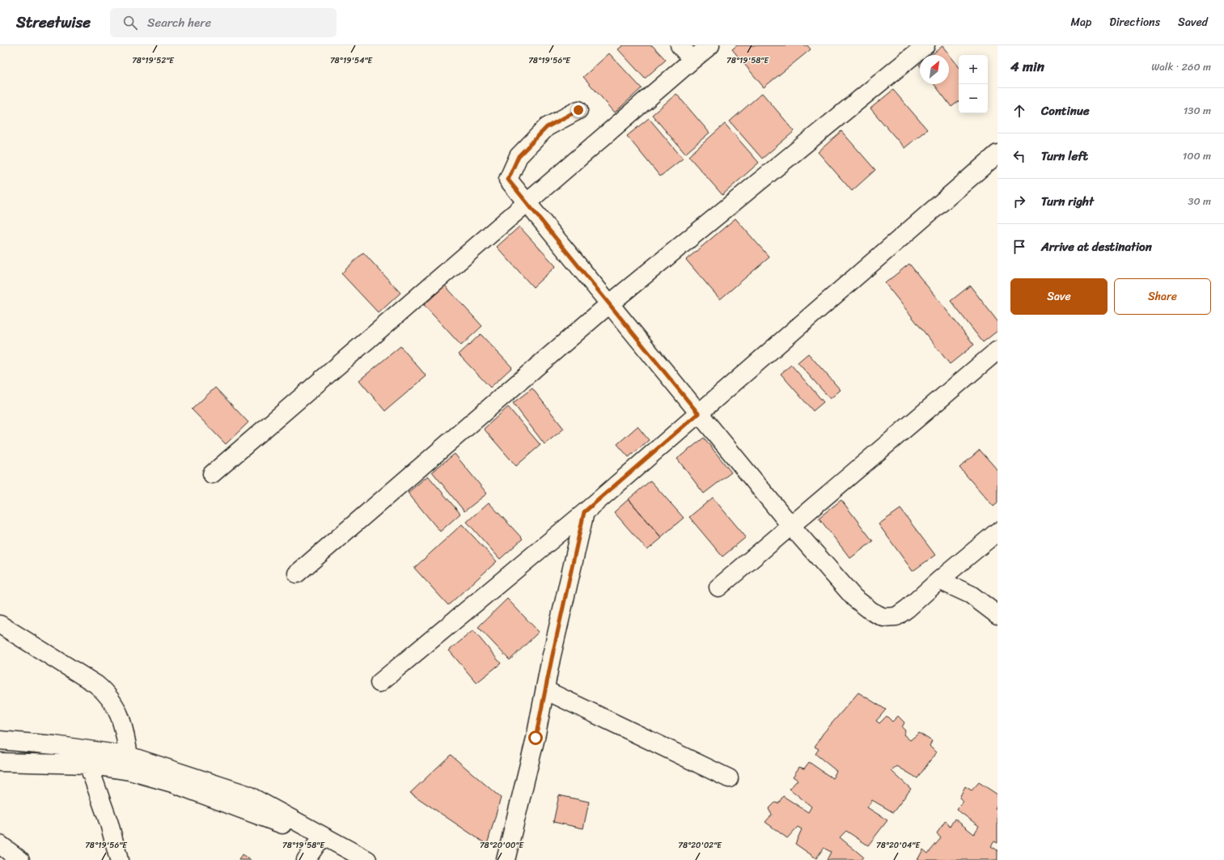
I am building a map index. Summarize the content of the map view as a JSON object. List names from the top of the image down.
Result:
{
  "north": "top right",
  "page": {
    "header": "Streetwise",
    "search": "Search here",
    "nav": ["Map", "Directions", "Saved"],
    "heading": ["4 min", "Walk · 260 m"],
    "map_buttons": ["+", "−"],
    "list": [
      ["Continue", "130 m"],
      ["Turn left", "100 m"],
      ["Turn right", "30 m"],
      "Arrive at destination"
    ],
    "buttons": ["Save", "Share"]
  },
  "coordinates": [
    "78°19'52\"E",
    "78°19'54\"E",
    "78°19'56\"E",
    "78°19'58\"E",
    "78°20'00\"E",
    "78°20'02\"E",
    "78°20'04\"E"
  ]
}
